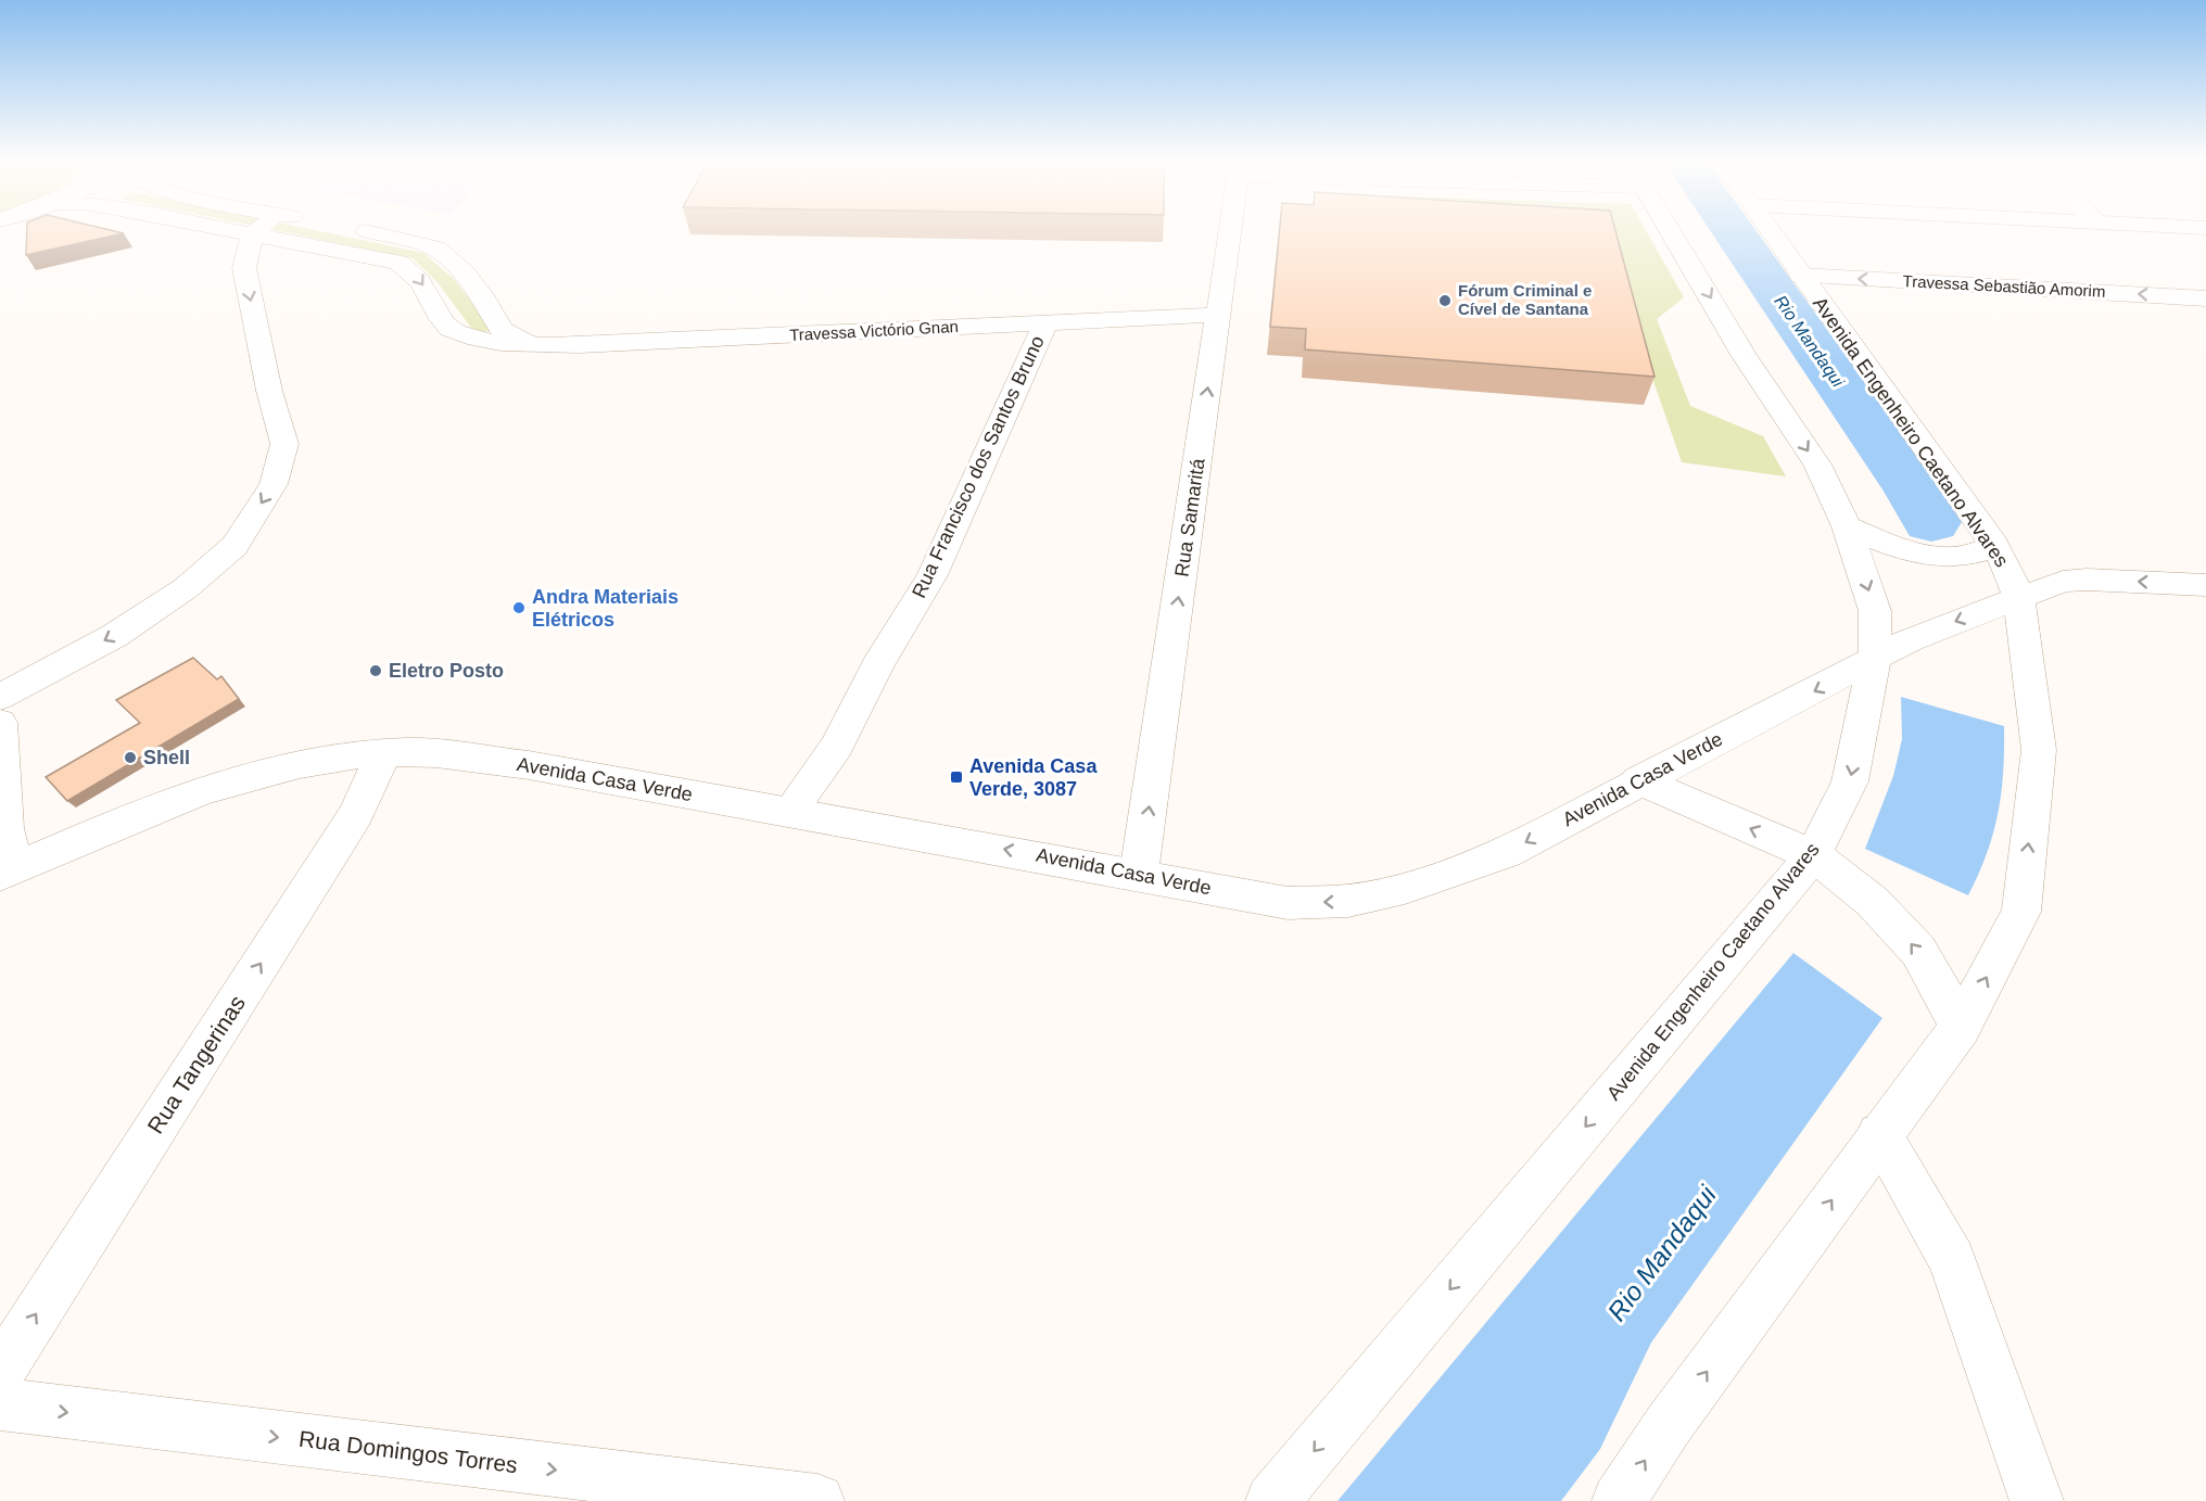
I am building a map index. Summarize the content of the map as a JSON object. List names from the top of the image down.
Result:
{
  "streets": {
    "main road": [
      "Travessa Sebastião Amorim",
      "Travessa Victório Gnan",
      "Avenida Engenheiro Caetano Alvares",
      "Rua Francisco dos Santos Bruno",
      "Rua Samaritá",
      "Avenida Casa Verde",
      "Rua Tangerinas",
      "Rua Domingos Torres"
    ]
  },
  "crossings": [
    ["Travessa Sebastião Amorim", "Avenida Engenheiro Caetano Alvares"],
    ["Travessa Victório Gnan", "Rua Francisco dos Santos Bruno"],
    ["Travessa Victório Gnan", "Rua Samaritá"],
    ["Avenida Engenheiro Caetano Alvares", "Avenida Casa Verde"],
    ["Rua Francisco dos Santos Bruno", "Avenida Casa Verde"],
    ["Rua Samaritá", "Avenida Casa Verde"],
    ["Avenida Casa Verde", "Rua Tangerinas"]
  ],
  "one_way": [
    "Rua Samaritá",
    "Avenida Casa Verde",
    "Rua Tangerinas",
    "Rua Domingos Torres"
  ],
  "water": ["Rio Mandaqui"],
  "places": {
    "other": [
      "Fórum Criminal e Cível de Santana",
      "Andra Materiais Elétricos",
      "Eletro Posto",
      "Shell"
    ],
    "transit": ["Avenida Casa Verde, 3087"]
  }
}
